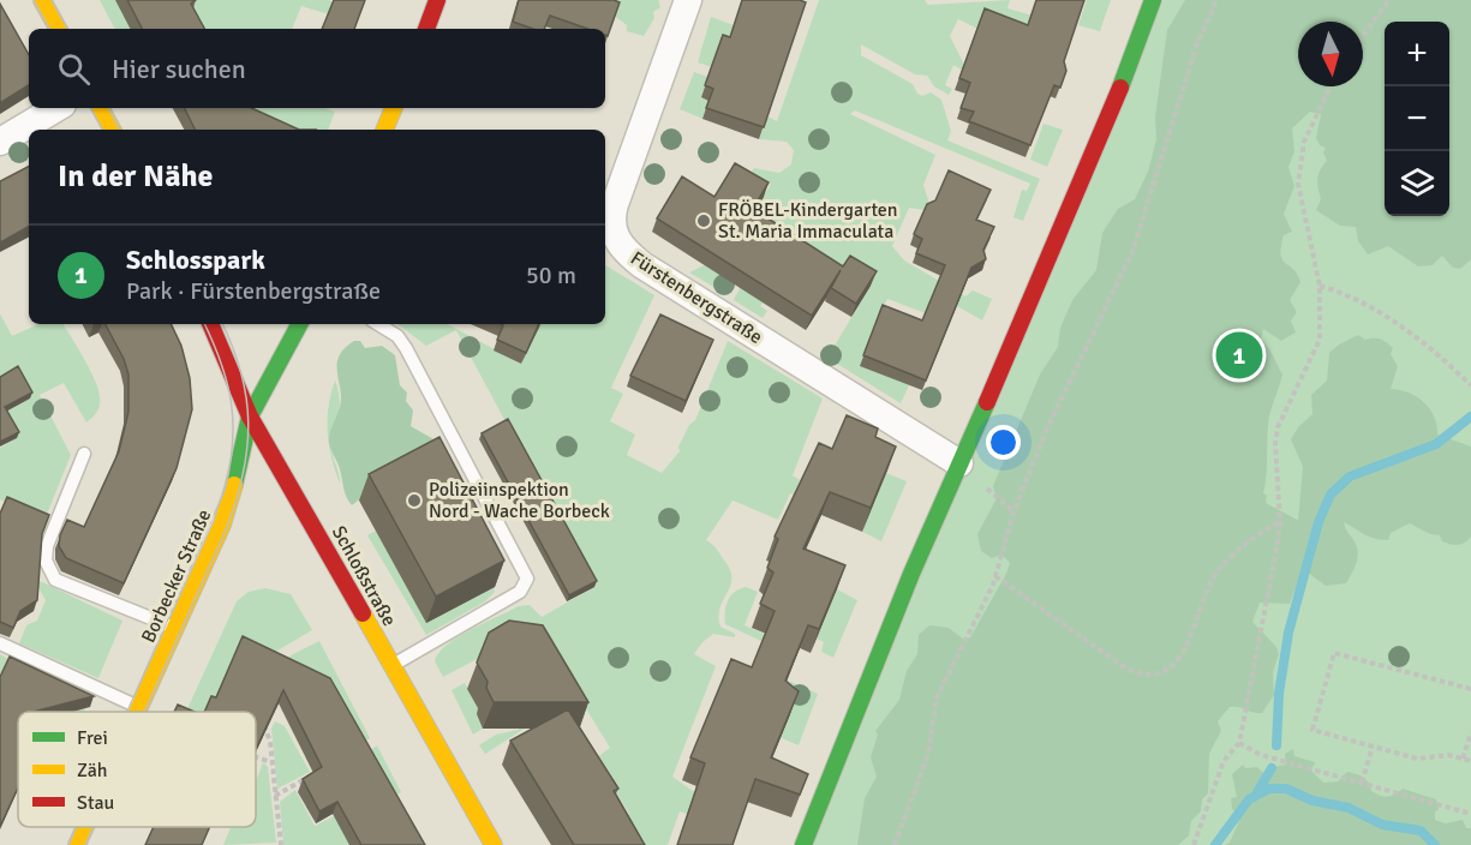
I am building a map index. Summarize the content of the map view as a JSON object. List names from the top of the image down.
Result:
{
  "streets": {
    "street": ["Fürstenbergstraße", "Borbecker Straße", "Schloßstraße"]
  },
  "crossings": [
    ["Borbecker Straße", "Schloßstraße"]
  ],
  "places": ["FRÖBEL-Kindergarten St. Maria Immaculata", "Polizeiinspektion Nord - Wache Borbeck"],
  "legend": ["Frei", "Zäh", "Stau"],
  "north": "bottom",
  "page": {
    "map_buttons": ["+", "−"],
    "search": "Hier suchen",
    "heading": "In der Nähe",
    "list": [
      {
        "mark": "1",
        "name": "Schlosspark",
        "note": "Park · Fürstenbergstraße",
        "value": "50 m"
      }
    ],
    "pins": "1"
  }
}
